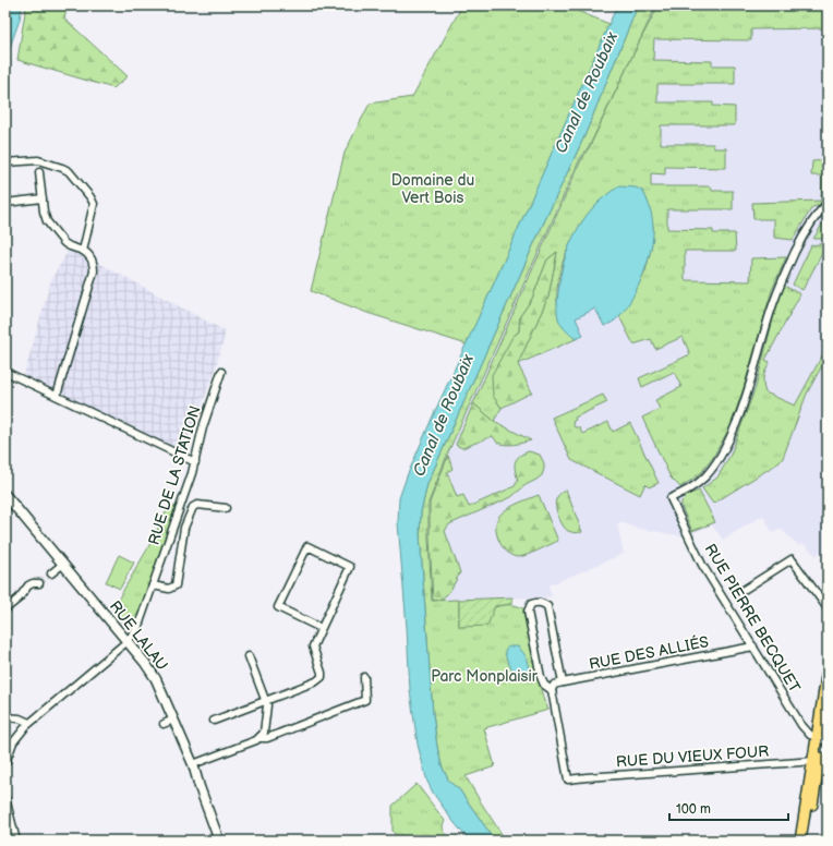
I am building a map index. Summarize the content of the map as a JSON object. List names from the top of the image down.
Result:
{
  "streets": {
    "main road": ["RUE LALAU"],
    "street": [
      "RUE DE LA STATION",
      "RUE PIERRE BECQUET",
      "RUE DES ALLIÉS",
      "RUE DU VIEUX FOUR"
    ]
  },
  "crossings": [
    ["RUE DE LA STATION", "RUE LALAU"],
    ["RUE PIERRE BECQUET", "RUE DES ALLIÉS"],
    ["RUE DES ALLIÉS", "RUE DU VIEUX FOUR"]
  ],
  "water": ["Canal de Roubaix"],
  "parks": ["Domaine du Vert Bois", "Parc Monplaisir"],
  "scale_bar": "100 m"
}
